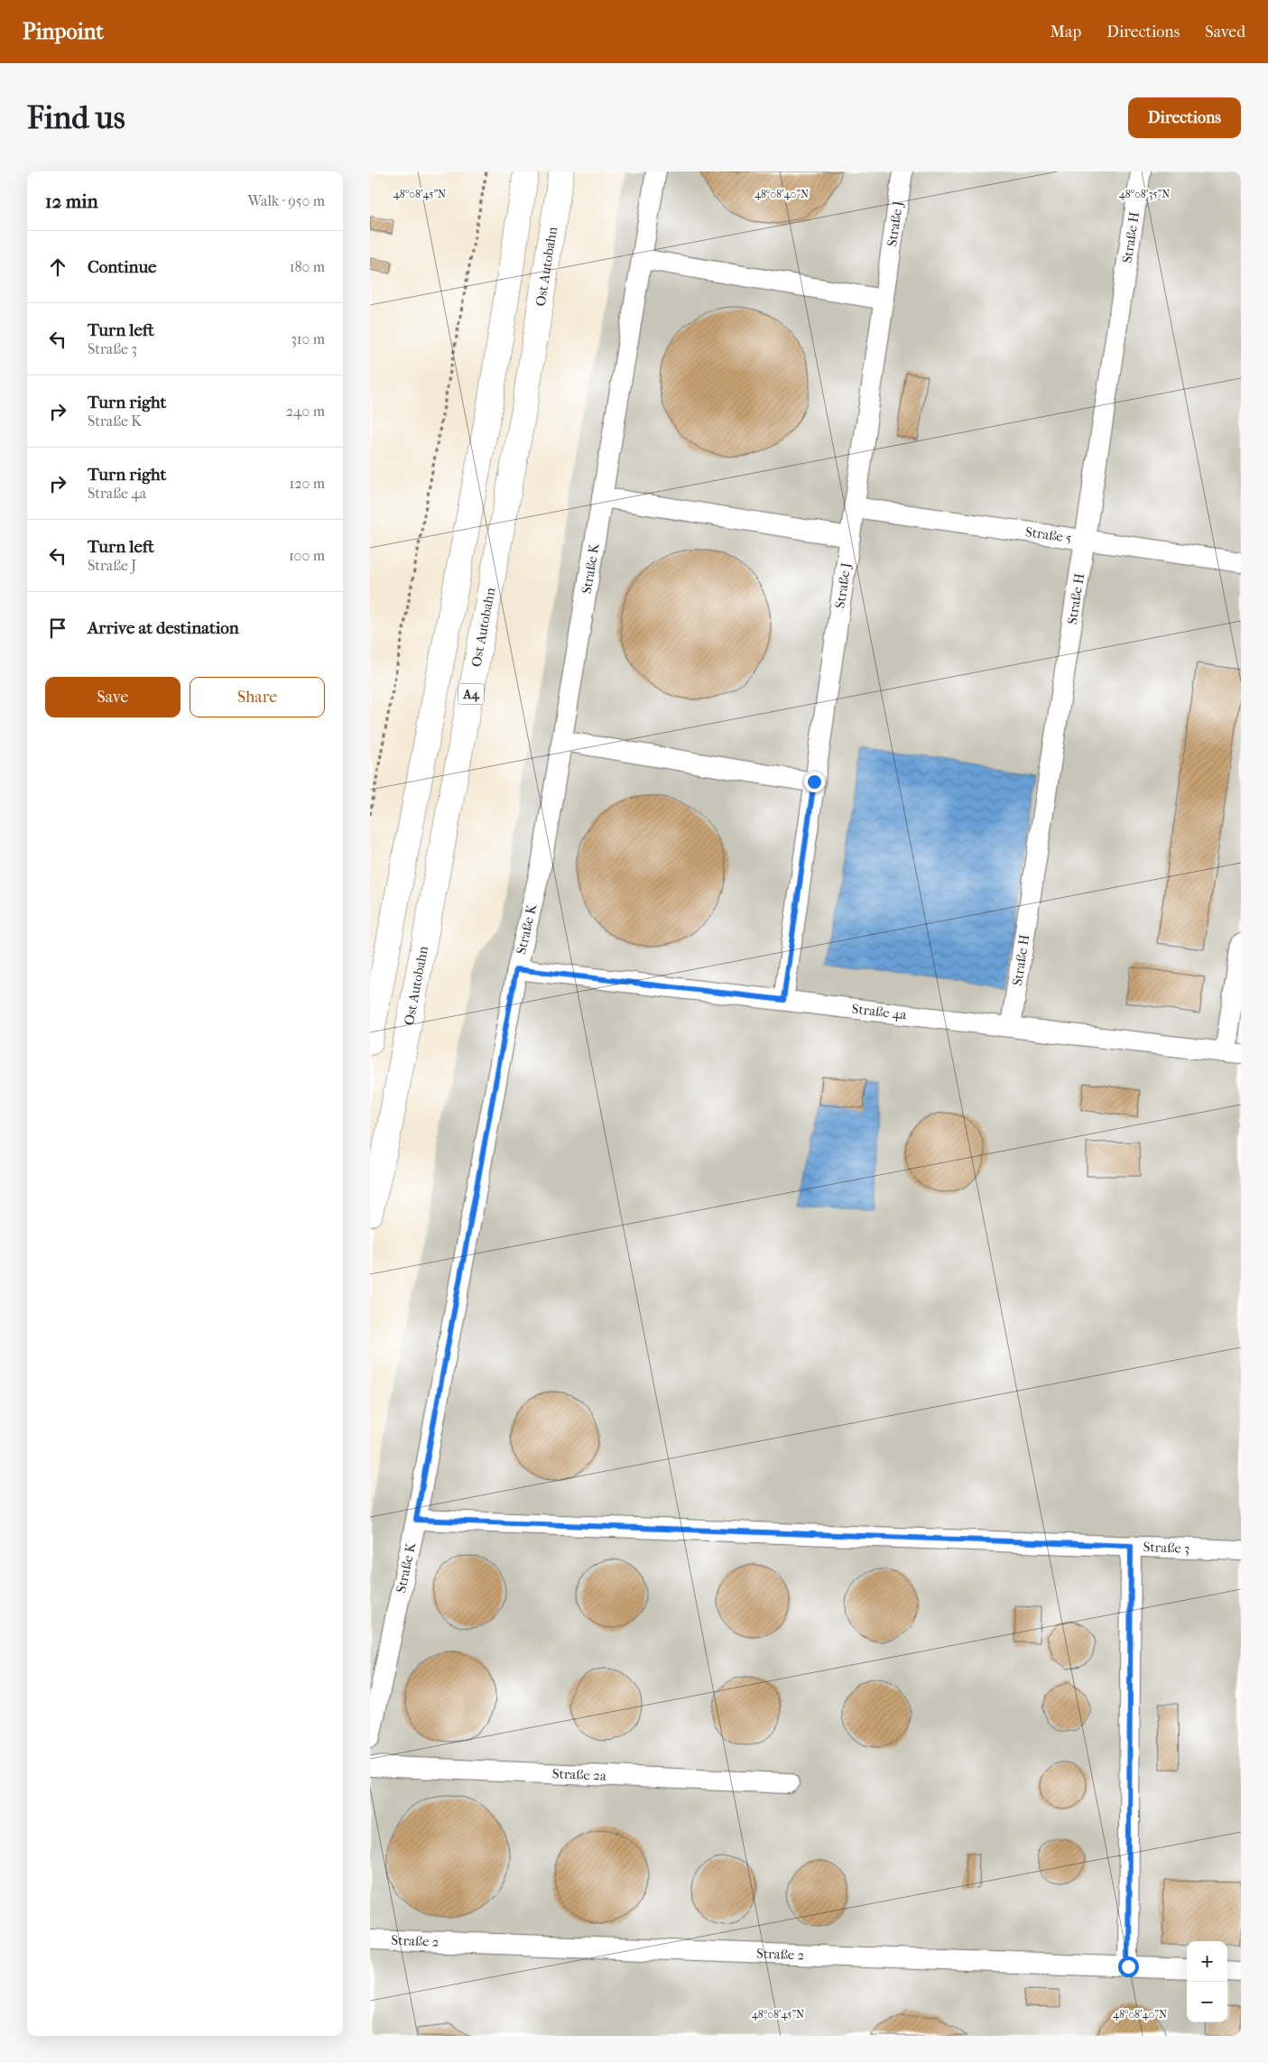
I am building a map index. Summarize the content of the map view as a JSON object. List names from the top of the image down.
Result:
{
  "streets": {
    "highway": ["Ost Autobahn", "A4"],
    "lane": [
      "Straße J",
      "Straße H",
      "Straße 5",
      "Straße K",
      "Straße 4a",
      "Straße 3",
      "Straße 2a",
      "Straße 2"
    ]
  },
  "crossings": [
    ["Straße J", "Straße 5"],
    ["Straße J", "Straße 4a"],
    ["Straße H", "Straße 5"],
    ["Straße H", "Straße 4a"],
    ["Straße K", "Straße 4a"],
    ["Straße K", "Straße 3"]
  ],
  "page": {
    "header": "Pinpoint",
    "nav": ["Map", "Directions", "Saved"],
    "buttons": [
      "Directions",
      ["Save", "Share"]
    ],
    "title": "Find us",
    "heading": ["12 min", "Walk · 950 m"],
    "list": [
      ["Continue", "180 m"],
      ["Turn left", "Straße 3", "310 m"],
      ["Turn right", "Straße K", "240 m"],
      ["Turn right", "Straße 4a", "120 m"],
      ["Turn left", "Straße J", "100 m"],
      "Arrive at destination"
    ],
    "map_buttons": ["+", "−"]
  },
  "coordinates": ["48°08'45\"N", "48°08'40\"N", "48°08'35\"N"]
}
